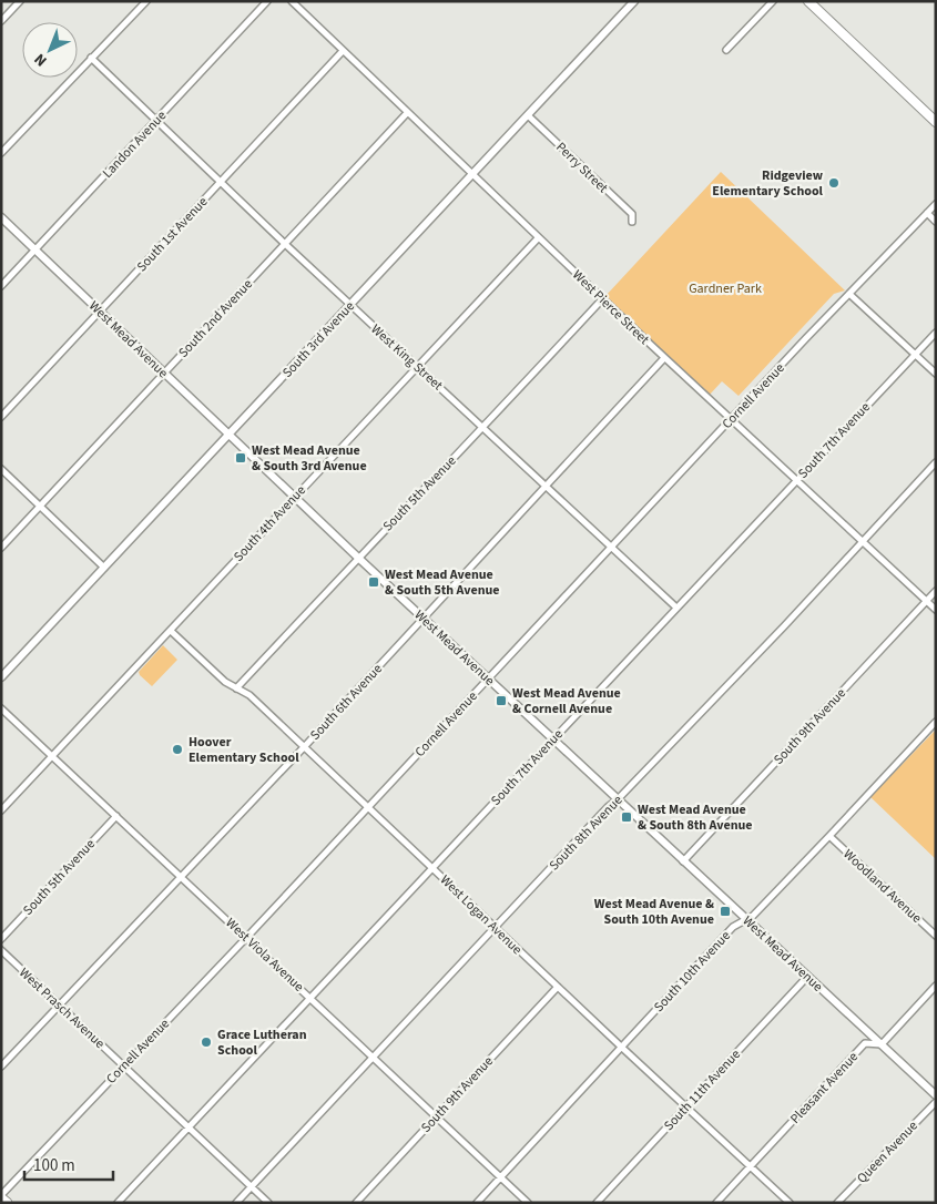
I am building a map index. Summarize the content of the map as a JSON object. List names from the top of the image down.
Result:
{
  "streets": {
    "street": [
      "Landon Avenue",
      "Perry Street",
      "South 1st Avenue",
      "West Pierce Street",
      "South 2nd Avenue",
      "West Mead Avenue",
      "South 3rd Avenue",
      "West King Street",
      "Cornell Avenue",
      "South 7th Avenue",
      "South 5th Avenue",
      "South 4th Avenue",
      "South 6th Avenue",
      "South 9th Avenue",
      "South 8th Avenue",
      "Woodland Avenue",
      "West Logan Avenue",
      "West Viola Avenue",
      "South 10th Avenue",
      "West Prasch Avenue",
      "Pleasant Avenue",
      "South 11th Avenue",
      "Queen Avenue"
    ]
  },
  "crossings": [
    ["Landon Avenue", "West Mead Avenue"],
    ["Landon Avenue", "West King Street"],
    ["Perry Street", "South 3rd Avenue"],
    ["South 1st Avenue", "West Pierce Street"],
    ["South 1st Avenue", "West Mead Avenue"],
    ["South 1st Avenue", "West King Street"],
    ["West Pierce Street", "South 2nd Avenue"],
    ["West Pierce Street", "South 3rd Avenue"],
    ["West Pierce Street", "Cornell Avenue"],
    ["West Pierce Street", "South 7th Avenue"],
    ["West Pierce Street", "South 5th Avenue"],
    ["West Pierce Street", "South 4th Avenue"],
    ["West Pierce Street", "South 6th Avenue"],
    ["West Pierce Street", "South 9th Avenue"],
    ["West Pierce Street", "South 8th Avenue"],
    ["South 2nd Avenue", "West Mead Avenue"],
    ["South 2nd Avenue", "West King Street"],
    ["West Mead Avenue", "South 3rd Avenue"],
    ["West Mead Avenue", "Cornell Avenue"],
    ["West Mead Avenue", "South 7th Avenue"],
    ["West Mead Avenue", "South 5th Avenue"],
    ["West Mead Avenue", "South 4th Avenue"],
    ["West Mead Avenue", "South 6th Avenue"],
    ["West Mead Avenue", "South 9th Avenue"],
    ["West Mead Avenue", "South 8th Avenue"],
    ["West Mead Avenue", "South 10th Avenue"],
    ["West Mead Avenue", "Pleasant Avenue"],
    ["West Mead Avenue", "South 11th Avenue"],
    ["South 3rd Avenue", "West King Street"],
    ["West King Street", "Cornell Avenue"],
    ["West King Street", "South 7th Avenue"],
    ["West King Street", "South 5th Avenue"],
    ["West King Street", "South 4th Avenue"],
    ["West King Street", "South 6th Avenue"],
    ["Cornell Avenue", "West Logan Avenue"],
    ["Cornell Avenue", "West Viola Avenue"],
    ["Cornell Avenue", "West Prasch Avenue"],
    ["South 7th Avenue", "West Logan Avenue"],
    ["South 7th Avenue", "West Viola Avenue"],
    ["South 7th Avenue", "West Prasch Avenue"],
    ["South 5th Avenue", "West Logan Avenue"],
    ["South 5th Avenue", "West Viola Avenue"],
    ["South 4th Avenue", "West Logan Avenue"],
    ["South 4th Avenue", "West Viola Avenue"],
    ["South 6th Avenue", "West Logan Avenue"],
    ["South 6th Avenue", "West Viola Avenue"],
    ["South 6th Avenue", "West Prasch Avenue"],
    ["South 9th Avenue", "West Logan Avenue"],
    ["South 9th Avenue", "West Viola Avenue"],
    ["South 8th Avenue", "West Logan Avenue"],
    ["South 8th Avenue", "West Viola Avenue"],
    ["South 8th Avenue", "West Prasch Avenue"],
    ["Woodland Avenue", "South 10th Avenue"],
    ["West Logan Avenue", "South 10th Avenue"],
    ["West Logan Avenue", "Pleasant Avenue"],
    ["West Logan Avenue", "South 11th Avenue"],
    ["West Viola Avenue", "South 10th Avenue"]
  ],
  "parks": ["Gardner Park"],
  "places": {
    "other": ["Ridgeview Elementary School", "Hoover Elementary School", "Grace Lutheran School"],
    "transit": [
      "West Mead Avenue & South 3rd Avenue",
      "West Mead Avenue & South 5th Avenue",
      "West Mead Avenue & Cornell Avenue",
      "West Mead Avenue & South 8th Avenue",
      "West Mead Avenue & South 10th Avenue"
    ]
  },
  "scale_bar": "100 m",
  "north": "bottom left"
}
